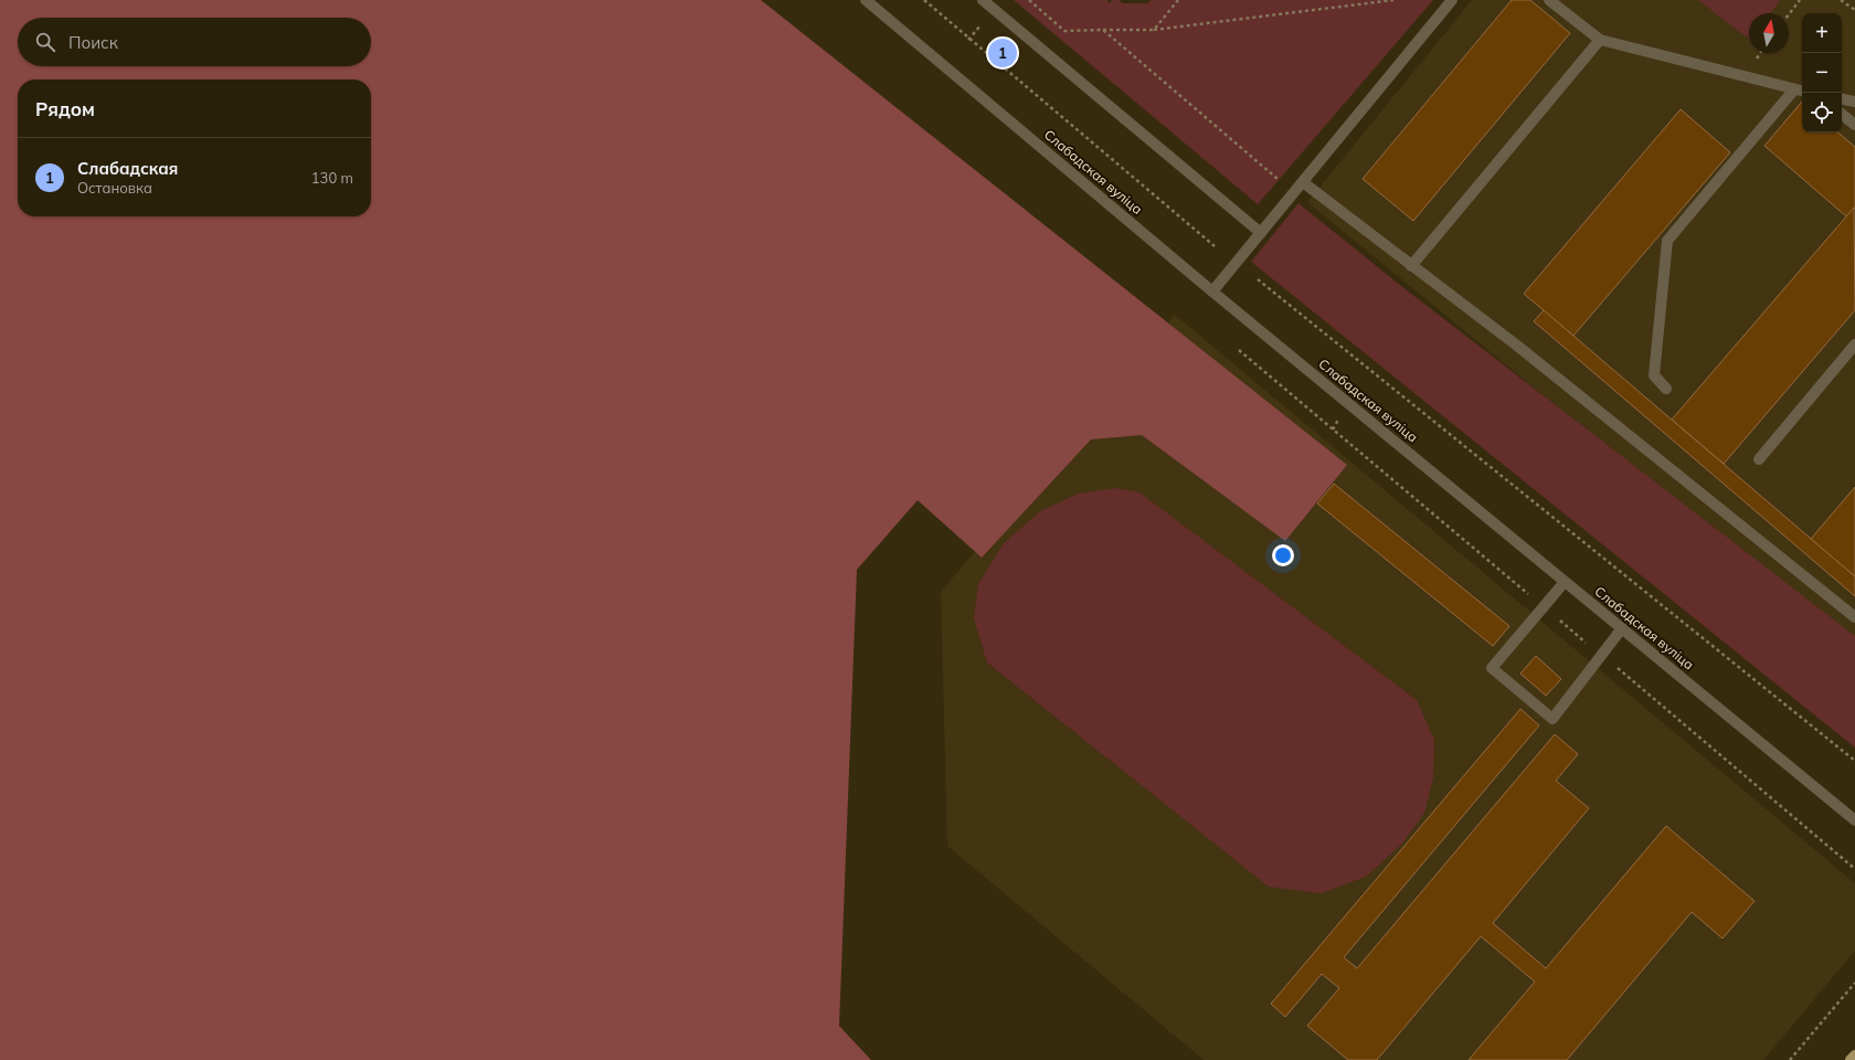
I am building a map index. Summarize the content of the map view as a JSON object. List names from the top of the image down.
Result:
{
  "streets": {
    "street": ["Слабадская вуліца"]
  },
  "north": "top",
  "page": {
    "map_buttons": ["+", "−"],
    "search": "Поиск",
    "pins": "1",
    "heading": "Рядом",
    "list": [
      {
        "mark": "1",
        "name": "Слабадская",
        "note": "Остановка",
        "value": "130 m"
      }
    ]
  }
}
